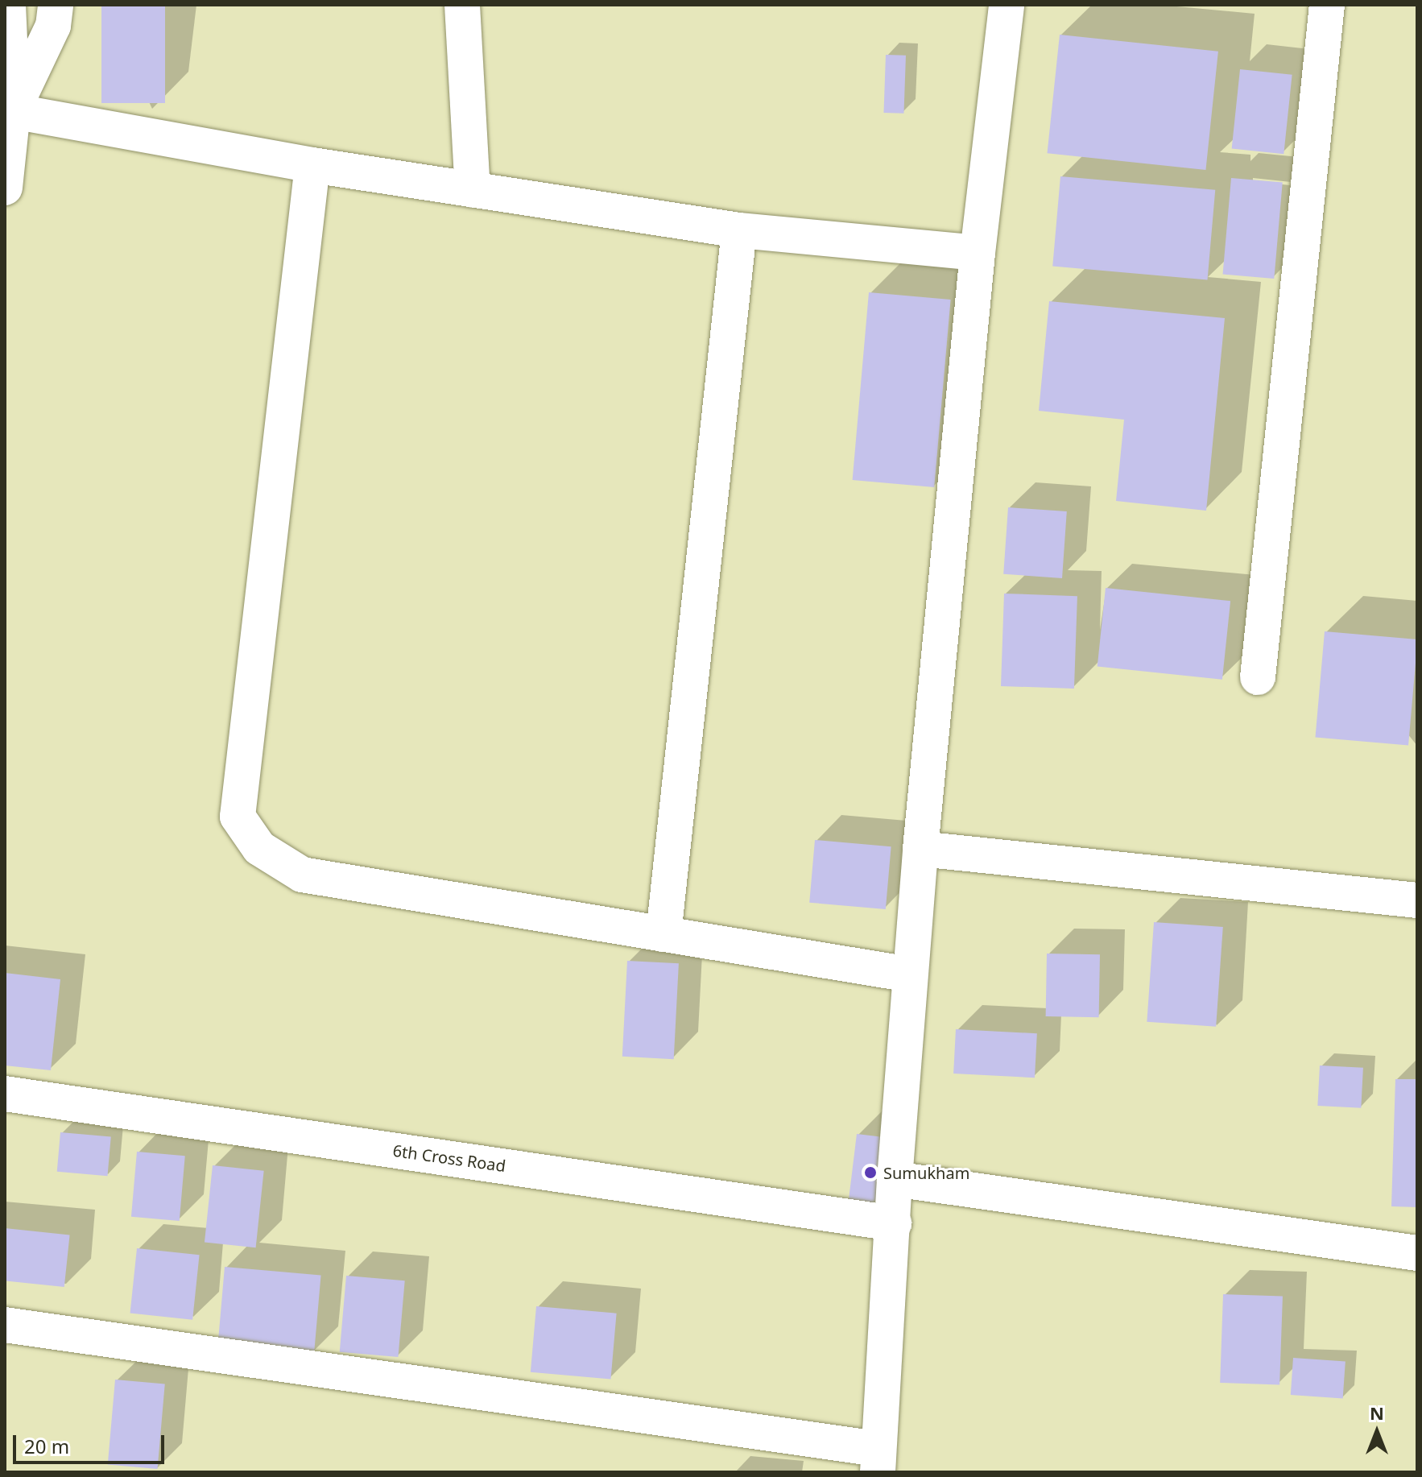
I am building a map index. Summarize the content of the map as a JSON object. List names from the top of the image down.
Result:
{
  "streets": {
    "street": ["6th Cross Road"]
  },
  "places": ["Sumukham"],
  "scale_bar": "20 m",
  "north": "top"
}
